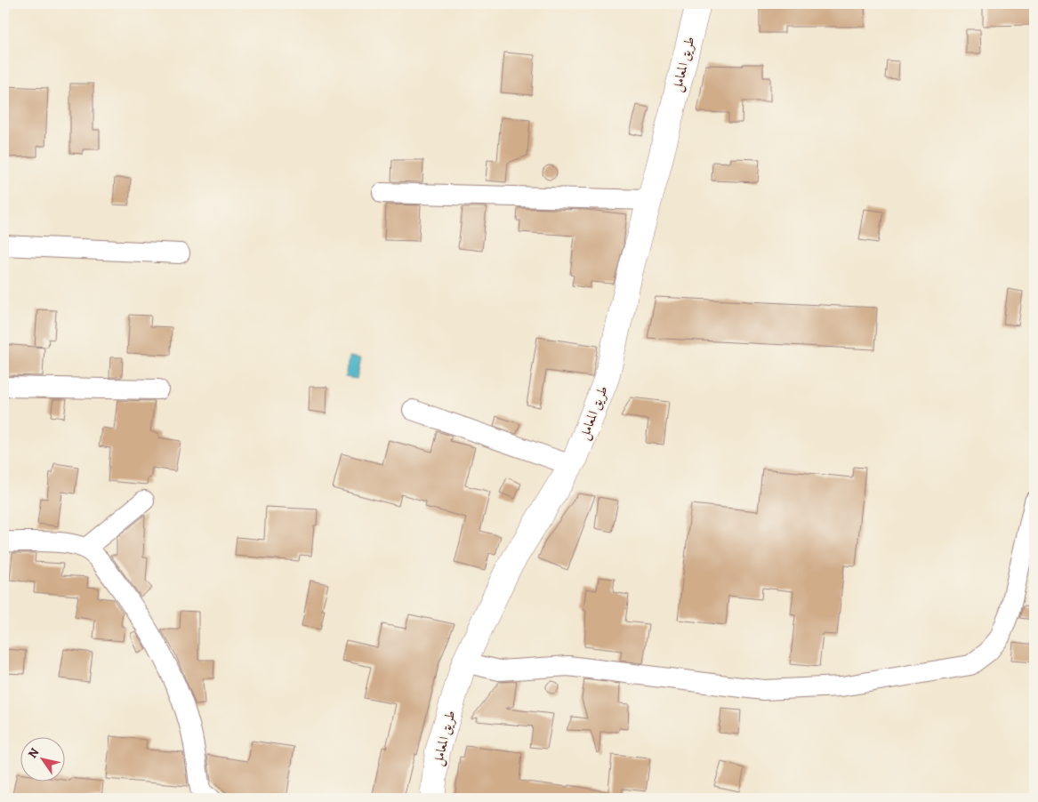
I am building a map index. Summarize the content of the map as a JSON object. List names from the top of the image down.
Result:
{
  "streets": {
    "main road": ["طريق المعامل"]
  },
  "north": "top left"
}
